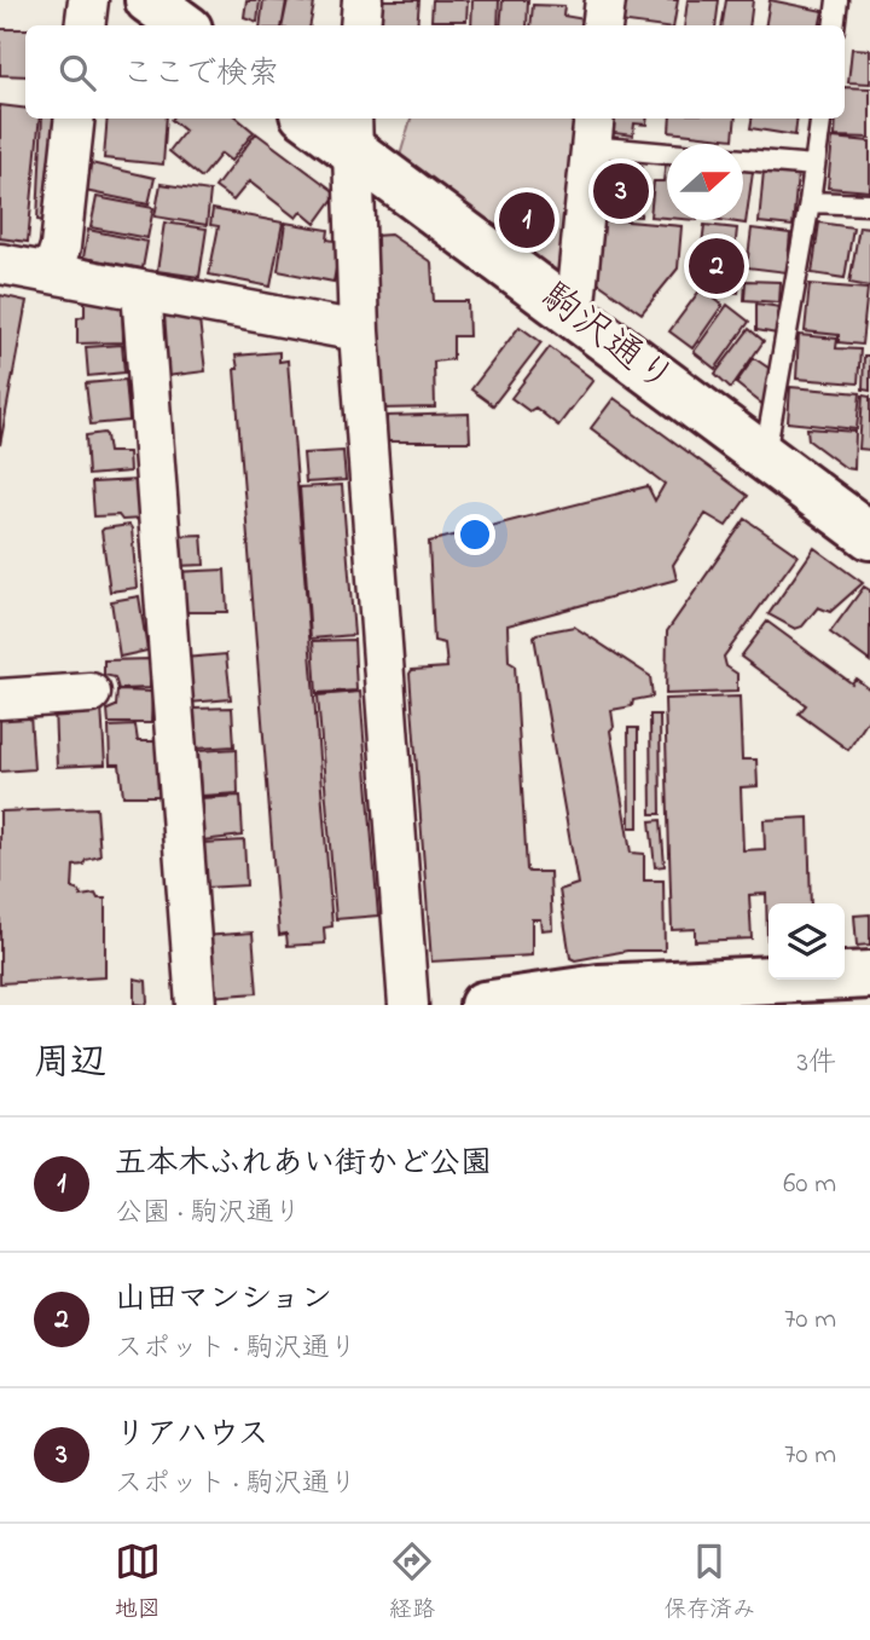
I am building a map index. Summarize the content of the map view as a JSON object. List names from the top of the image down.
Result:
{
  "streets": {
    "main road": ["駒沢通り"]
  },
  "north": "right",
  "page": {
    "search": "ここで検索",
    "pins": ["3", "1", "2"],
    "heading": ["周辺", "3件"],
    "list": [
      {
        "mark": "1",
        "name": "五本木ふれあい街かど公園",
        "note": "公園 · 駒沢通り",
        "value": "60 m"
      },
      {
        "mark": "2",
        "name": "山田マンション",
        "note": "スポット · 駒沢通り",
        "value": "70 m"
      },
      {
        "mark": "3",
        "name": "リアハウス",
        "note": "スポット · 駒沢通り",
        "value": "70 m"
      }
    ],
    "nav": ["地図", "経路", "保存済み"]
  }
}
